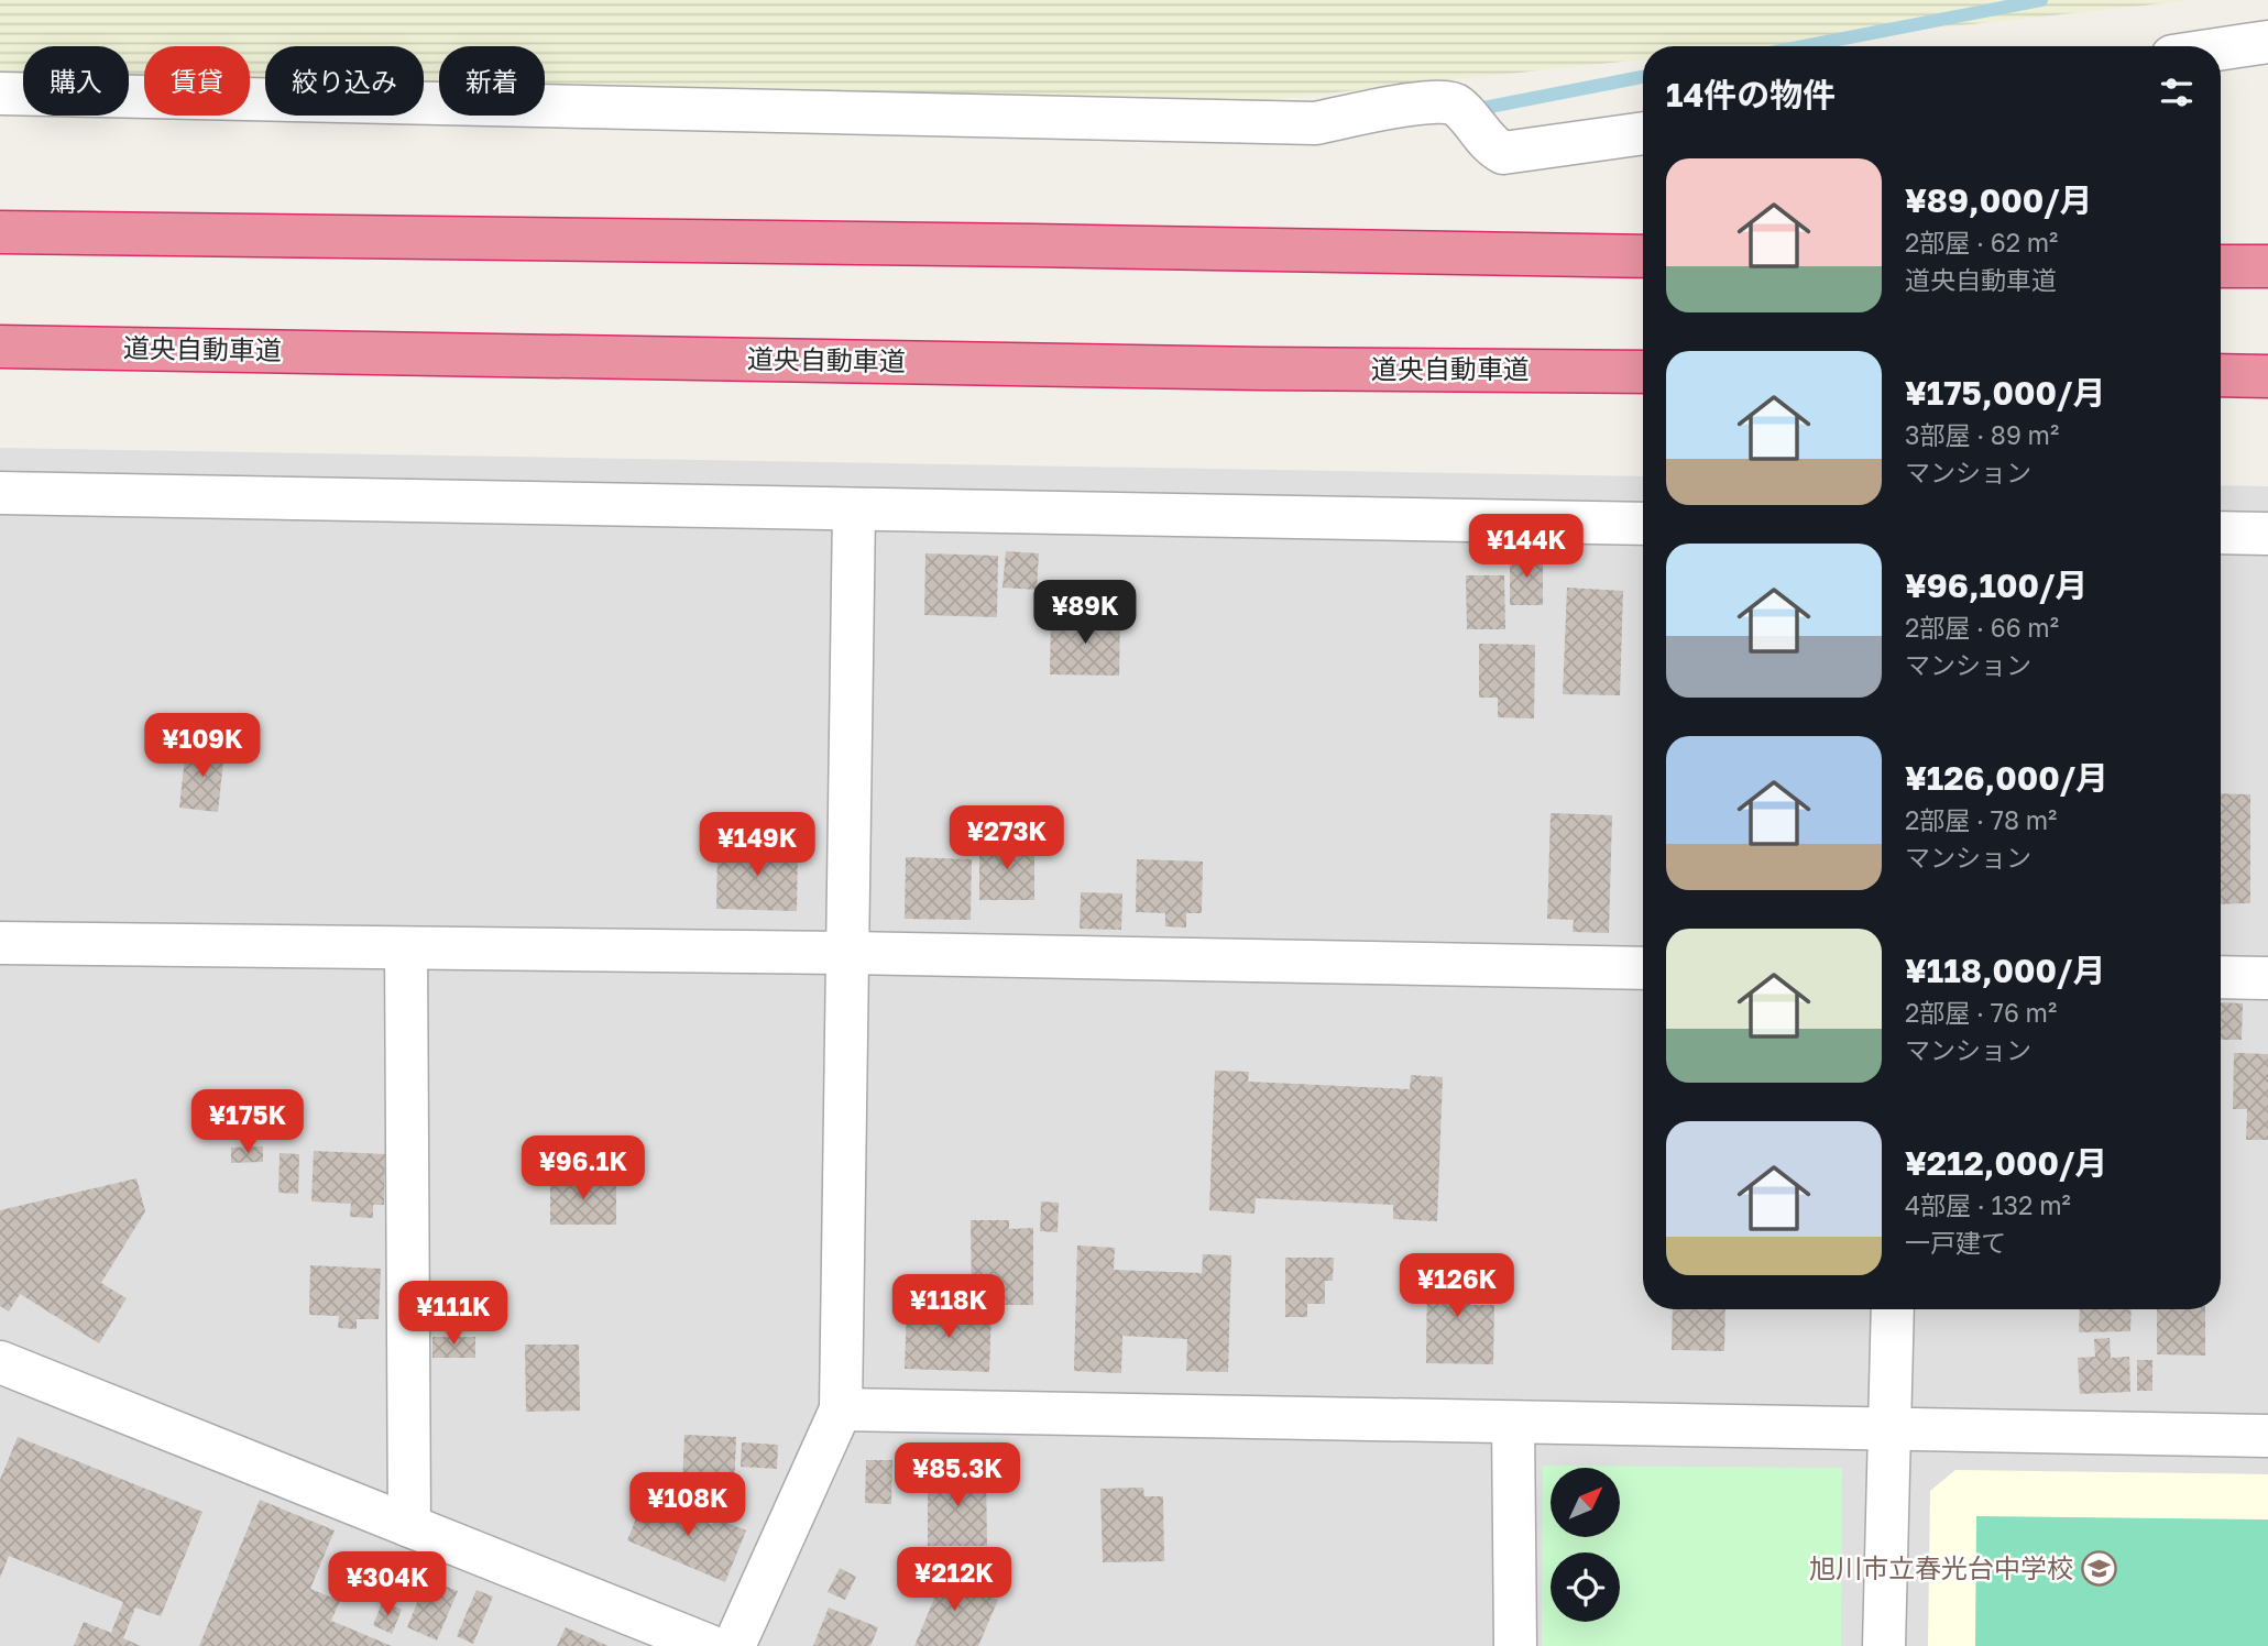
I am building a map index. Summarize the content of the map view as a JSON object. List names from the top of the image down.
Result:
{
  "streets": {
    "highway": ["道央自動車道"]
  },
  "places": {
    "school or university": ["旭川市立春光台中学校"]
  },
  "north": "top right",
  "page": {
    "chip": [
      "購入",
      "賃貸",
      "絞り込み",
      "新着"
    ],
    "heading": "14件の物件",
    "list": [
      {
        "name": "¥89,000/月",
        "note": "2部屋 · 62 m² · 道央自動車道"
      },
      {
        "name": "¥175,000/月",
        "note": "3部屋 · 89 m² · マンション"
      },
      {
        "name": "¥96,100/月",
        "note": "2部屋 · 66 m² · マンション"
      },
      {
        "name": "¥126,000/月",
        "note": "2部屋 · 78 m² · マンション"
      },
      {
        "name": "¥118,000/月",
        "note": "2部屋 · 76 m² · マンション"
      },
      {
        "name": "¥212,000/月",
        "note": "4部屋 · 132 m² · 一戸建て"
      }
    ],
    "price": [
      "¥144K",
      "¥89K",
      "¥109K",
      "¥273K",
      "¥149K",
      "¥175K",
      "¥96.1K",
      "¥126K",
      "¥118K",
      "¥111K",
      "¥85.3K",
      "¥108K",
      "¥212K",
      "¥304K"
    ]
  }
}
